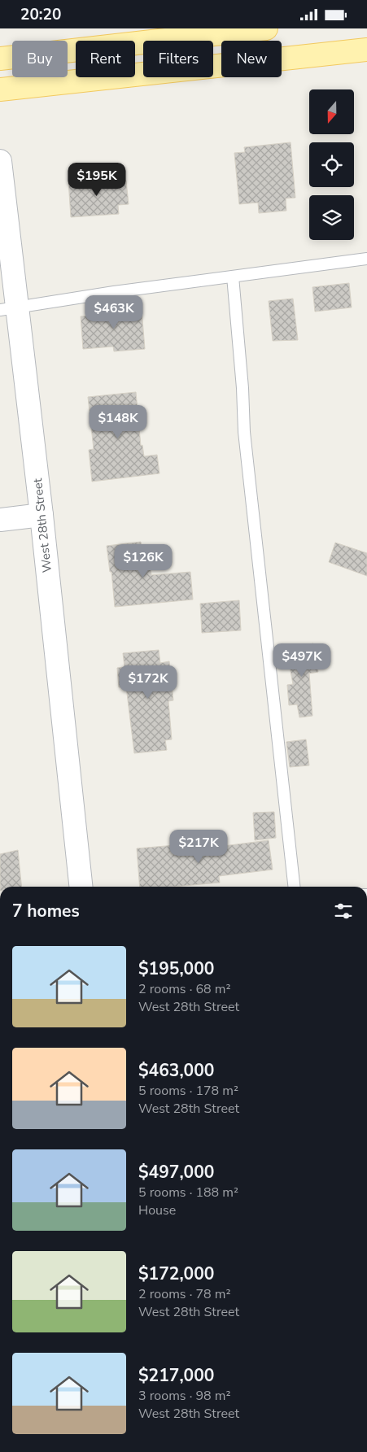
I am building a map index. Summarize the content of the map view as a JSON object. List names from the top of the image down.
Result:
{
  "streets": {
    "street": ["West 28th Street"]
  },
  "north": "bottom",
  "page": {
    "status": "20:20",
    "chip": [
      "Buy",
      "Rent",
      "Filters",
      "New"
    ],
    "price": [
      "$195K",
      "$463K",
      "$148K",
      "$126K",
      "$497K",
      "$172K",
      "$217K"
    ],
    "heading": "7 homes",
    "list": [
      {
        "name": "$195,000",
        "note": "2 rooms · 68 m² · West 28th Street"
      },
      {
        "name": "$463,000",
        "note": "5 rooms · 178 m² · West 28th Street"
      },
      {
        "name": "$497,000",
        "note": "5 rooms · 188 m² · House"
      },
      {
        "name": "$172,000",
        "note": "2 rooms · 78 m² · West 28th Street"
      },
      {
        "name": "$217,000",
        "note": "3 rooms · 98 m² · West 28th Street"
      }
    ]
  }
}
